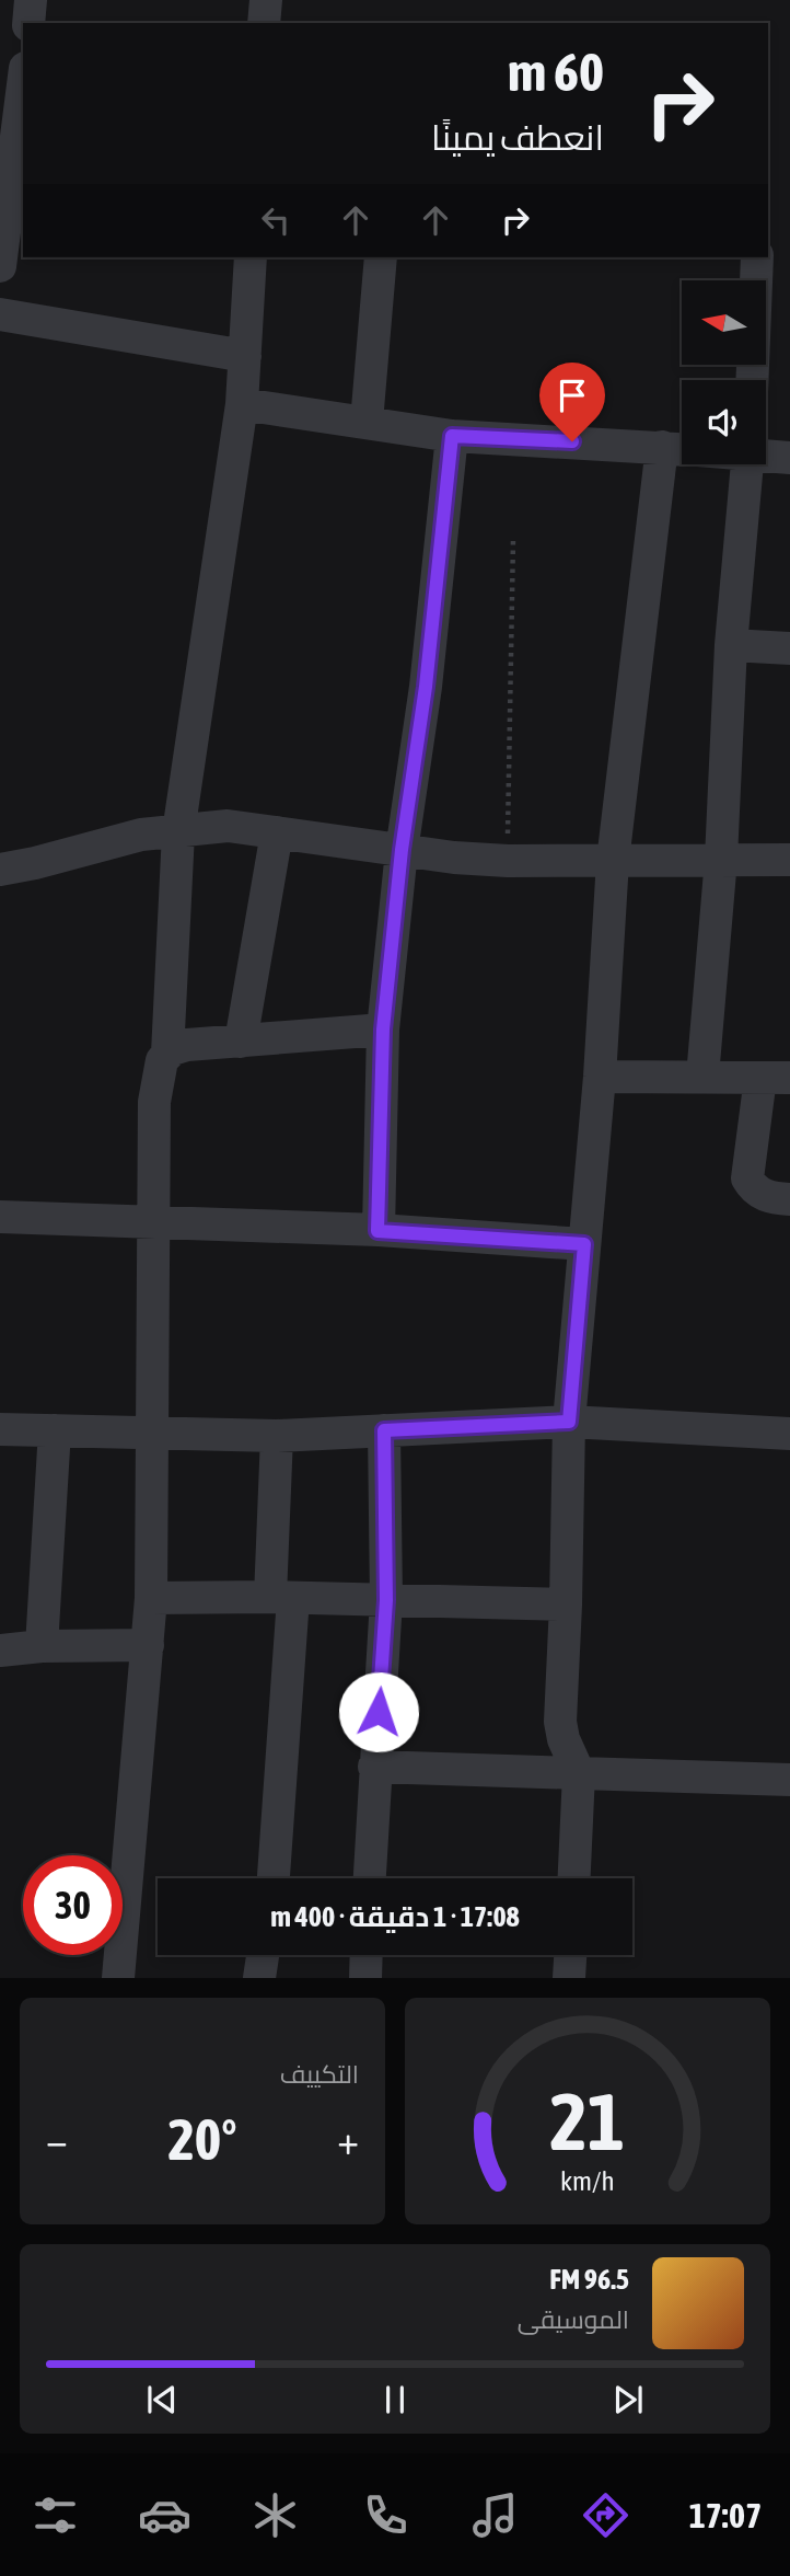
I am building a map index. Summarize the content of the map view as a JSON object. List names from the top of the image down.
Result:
{
  "north": "left",
  "page": {
    "turn": ["60 m", "انعطف يمينًا"],
    "limit": "30",
    "trip": "17:08 · 1 دقيقة · 400 m",
    "tile": "التكييف",
    "heat": ["−", "20°", "+"],
    "song": ["96.5 FM", "الموسيقى"],
    "tabs": "17:07",
    "gauge": ["21", "km/h"]
  }
}
